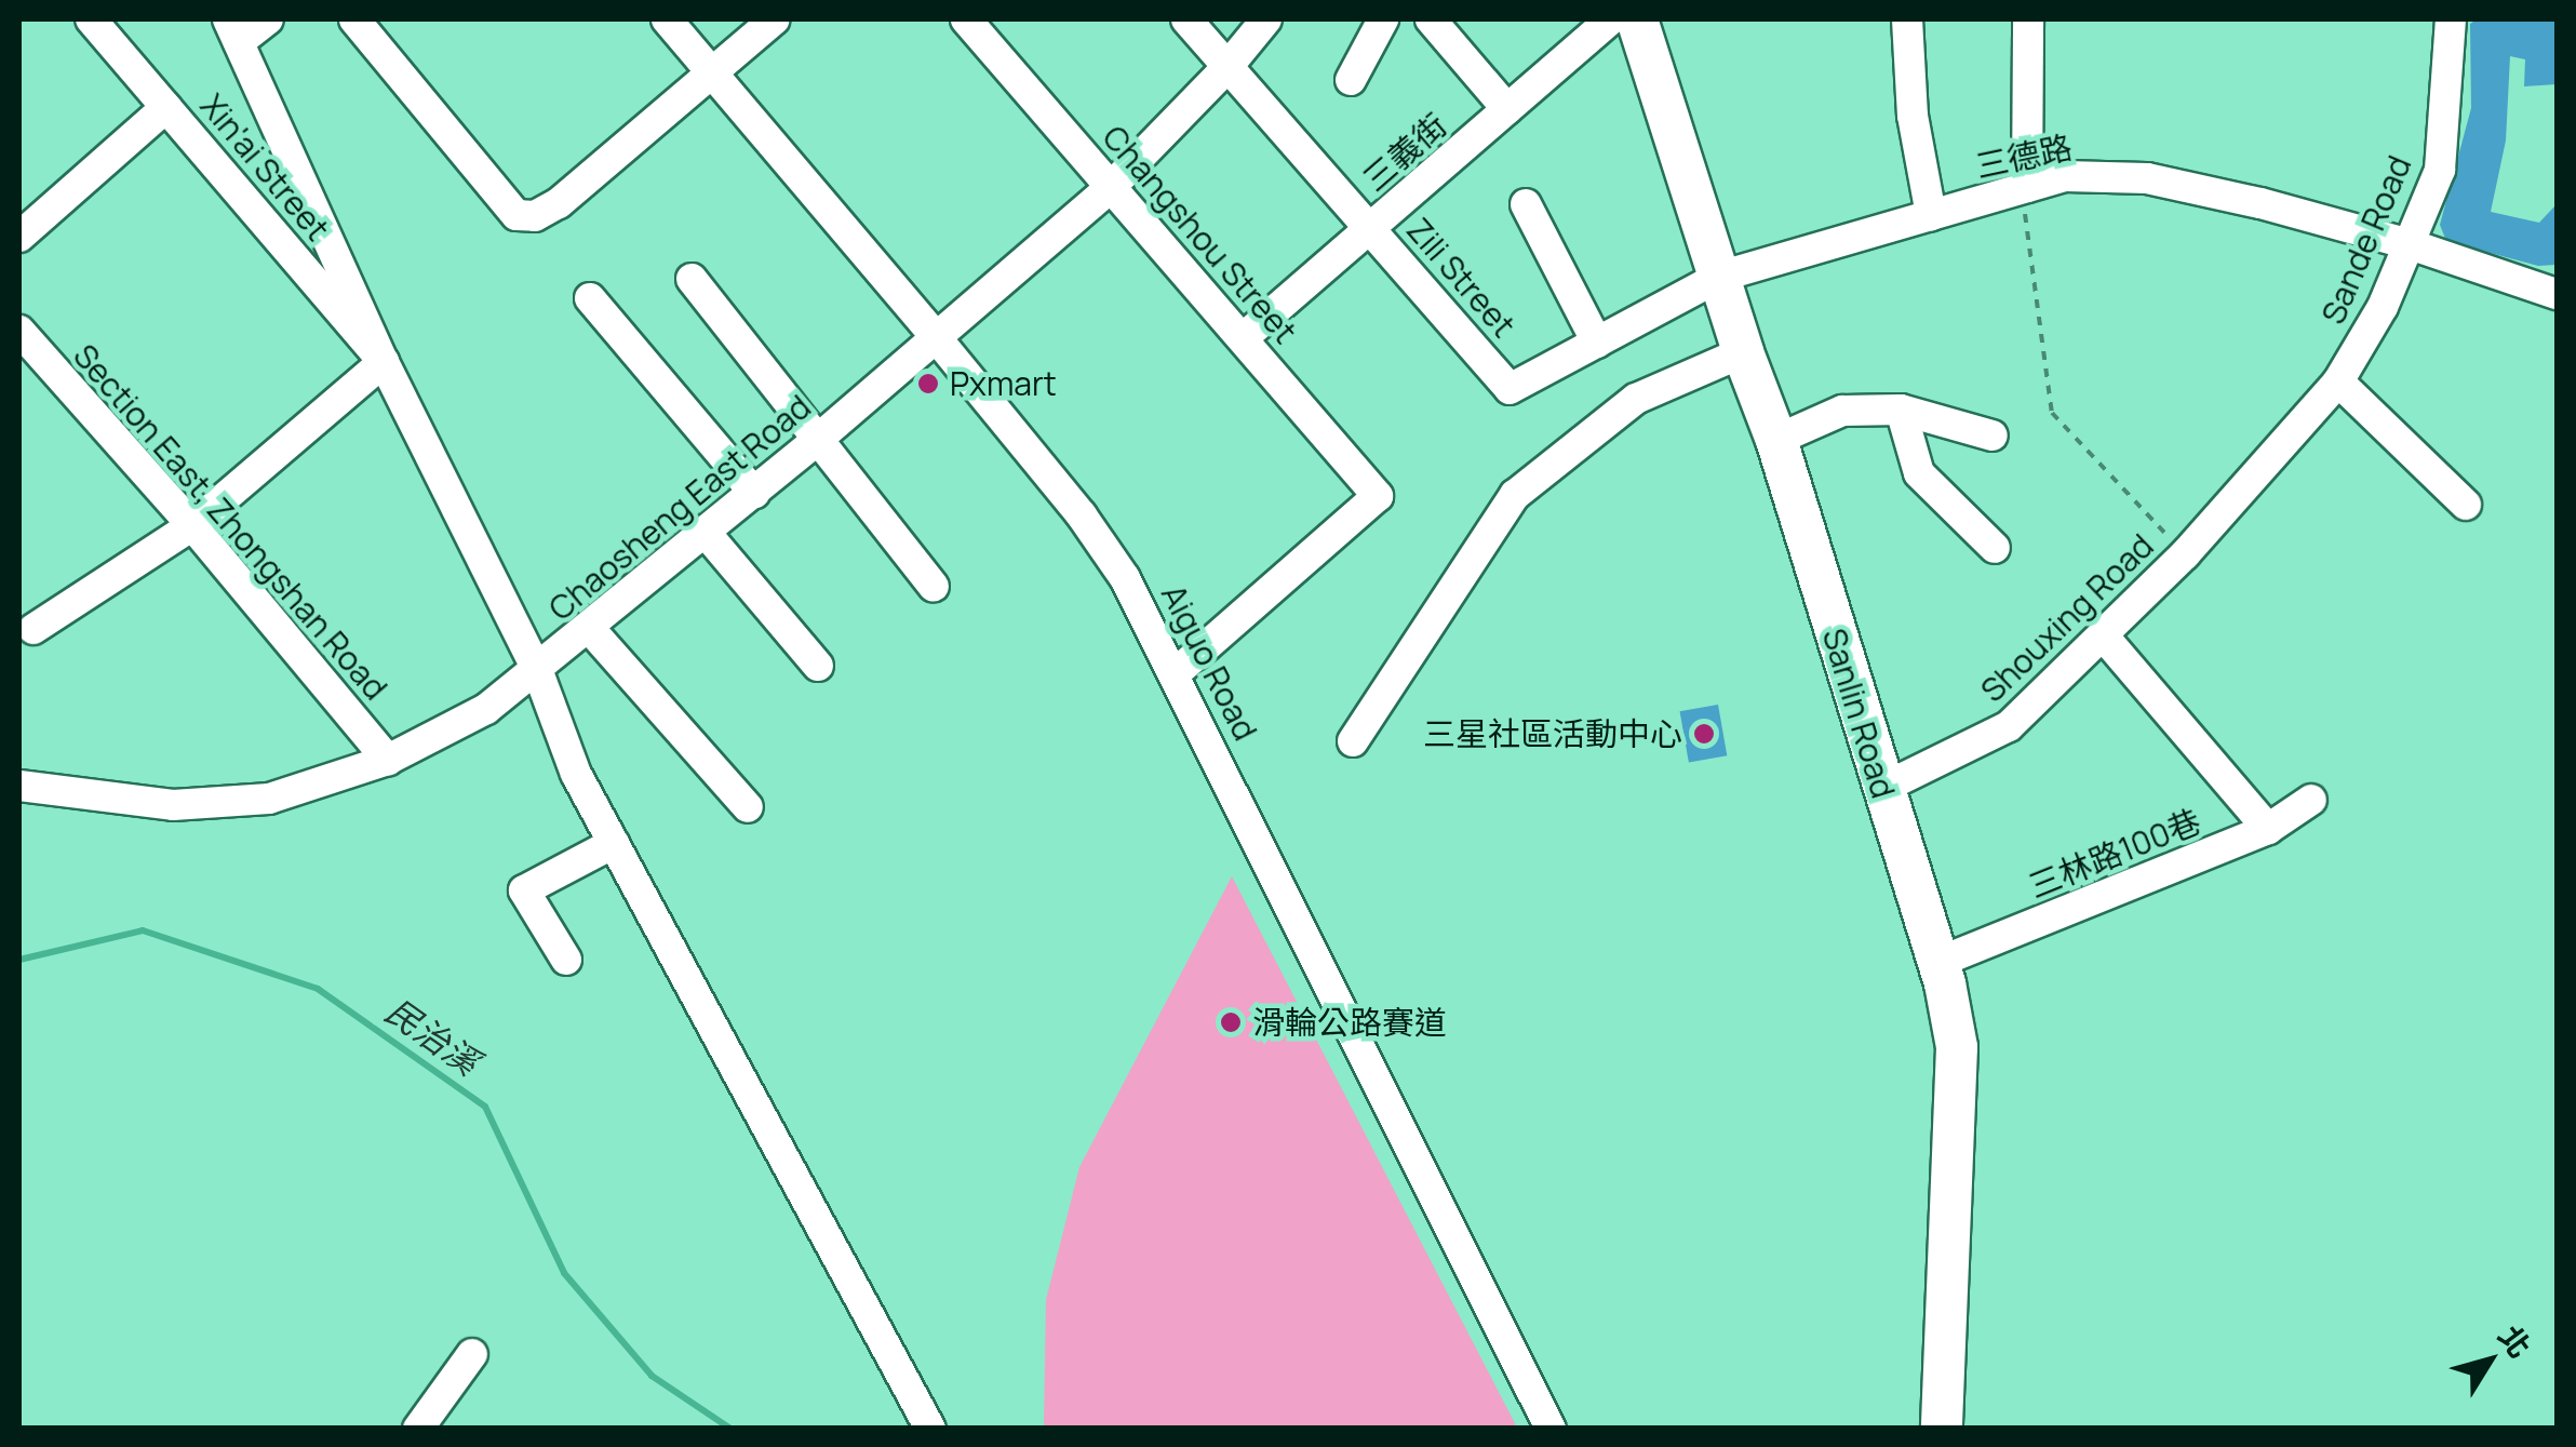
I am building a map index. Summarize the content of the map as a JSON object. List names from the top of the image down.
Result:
{
  "streets": {
    "main road": ["Sanlin Road"],
    "street": [
      "三義街",
      "三德路",
      "Xin'ai Street",
      "Changshou Street",
      "Sande Road",
      "Zili Street",
      "Chaosheng East Road",
      "Section East, Zhongshan Road",
      "Shouxing Road",
      "Aiguo Road",
      "三林路100巷"
    ]
  },
  "crossings": [
    ["三義街", "Changshou Street"],
    ["三義街", "Zili Street"],
    ["三德路", "Sande Road"],
    ["三德路", "Zili Street"],
    ["三德路", "Sanlin Road"],
    ["Changshou Street", "Chaosheng East Road"],
    ["Changshou Street", "Aiguo Road"],
    ["Sande Road", "Shouxing Road"],
    ["Zili Street", "Chaosheng East Road"],
    ["Chaosheng East Road", "Section East, Zhongshan Road"],
    ["Chaosheng East Road", "Aiguo Road"],
    ["Shouxing Road", "Sanlin Road"],
    ["Sanlin Road", "三林路100巷"]
  ],
  "water": ["民治溪"],
  "places": ["Pxmart", "三星社區活動中心", "滑輪公路賽道"],
  "north": "top right"
}
